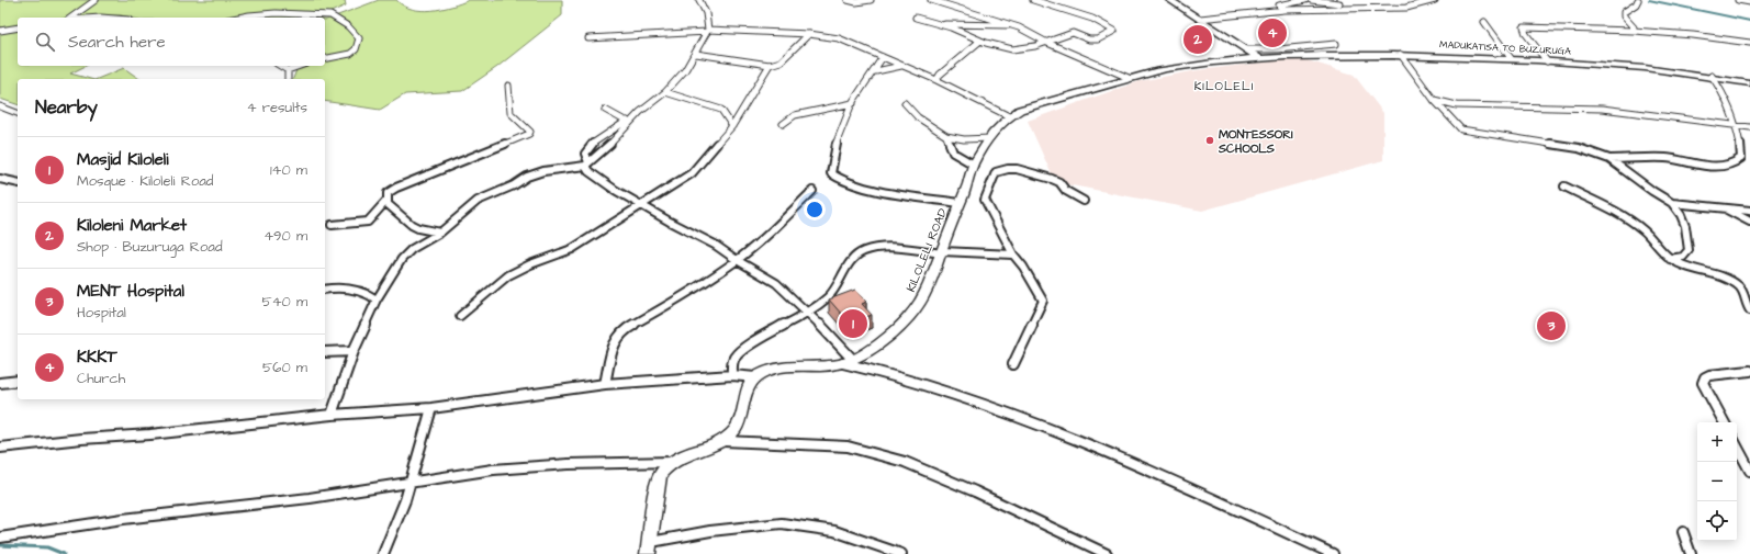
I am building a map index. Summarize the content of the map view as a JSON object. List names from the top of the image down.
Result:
{
  "streets": {
    "main road": ["MADUKATISA TO BUZURUGA", "KILOLELI ROAD"]
  },
  "crossings": [
    ["MADUKATISA TO BUZURUGA", "KILOLELI ROAD"]
  ],
  "districts": ["KILOLELI"],
  "places": ["MONTESSORI SCHOOLS"],
  "page": {
    "pins": [
      "4",
      "2",
      "1",
      "3"
    ],
    "search": "Search here",
    "heading": ["Nearby", "4 results"],
    "list": [
      {
        "mark": "1",
        "name": "Masjid Kiloleli",
        "note": "Mosque · Kiloleli Road",
        "value": "140 m"
      },
      {
        "mark": "2",
        "name": "Kiloleni Market",
        "note": "Shop · Buzuruga Road",
        "value": "490 m"
      },
      {
        "mark": "3",
        "name": "MENT Hospital",
        "note": "Hospital",
        "value": "540 m"
      },
      {
        "mark": "4",
        "name": "KKKT",
        "note": "Church",
        "value": "560 m"
      }
    ],
    "map_buttons": ["+", "−"]
  }
}
